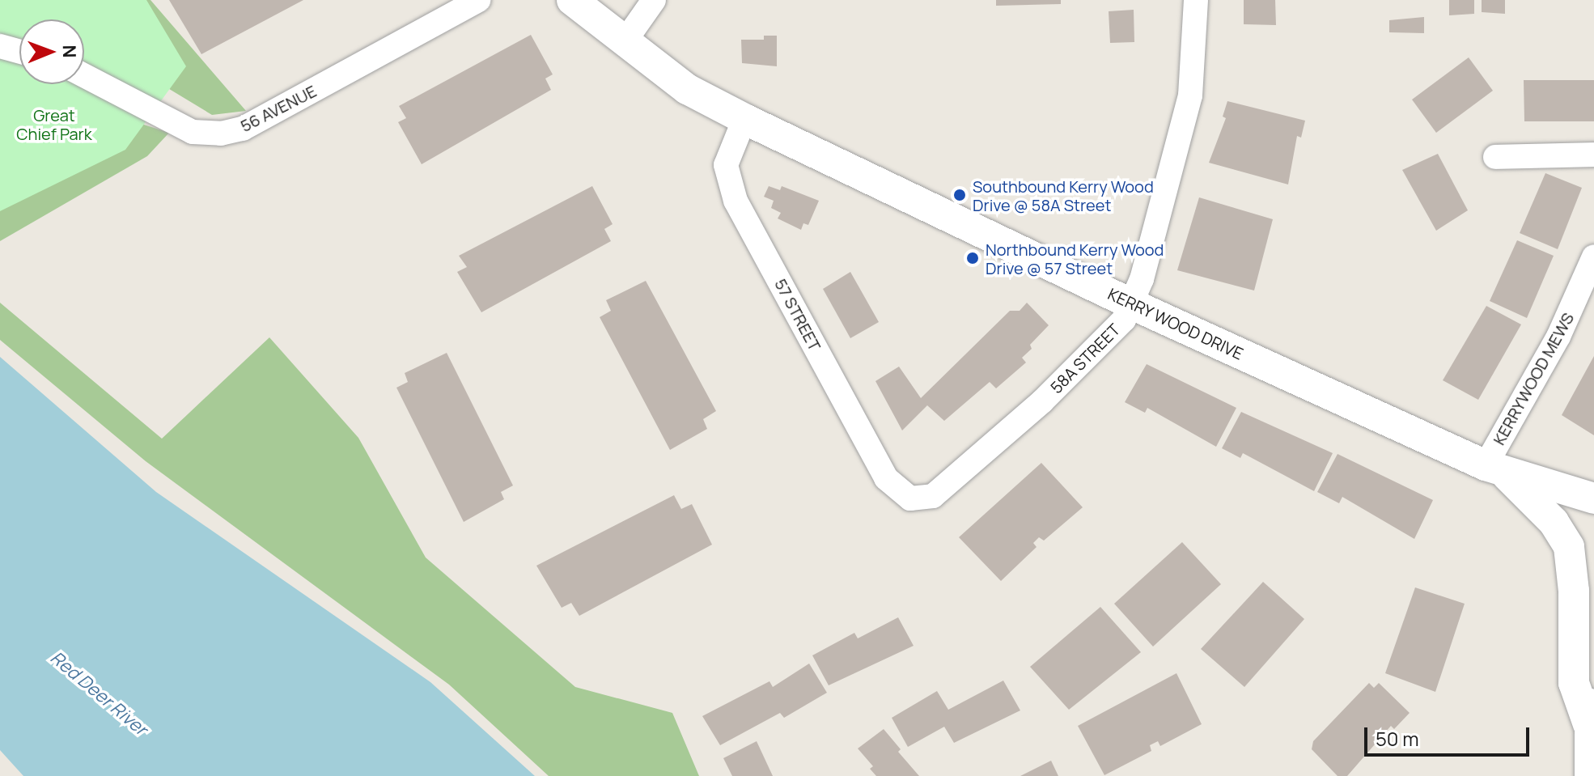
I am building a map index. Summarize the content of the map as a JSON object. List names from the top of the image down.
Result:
{
  "streets": {
    "street": [
      "56 AVENUE",
      "57 STREET",
      "KERRY WOOD DRIVE",
      "58A STREET",
      "KERRYWOOD MEWS"
    ]
  },
  "crossings": [
    ["57 STREET", "KERRY WOOD DRIVE"],
    ["57 STREET", "58A STREET"],
    ["KERRY WOOD DRIVE", "58A STREET"],
    ["KERRY WOOD DRIVE", "KERRYWOOD MEWS"]
  ],
  "water": ["Red Deer River"],
  "parks": ["Great Chief Park"],
  "places": ["Southbound Kerry Wood Drive @ 58A Street", "Northbound Kerry Wood Drive @ 57 Street"],
  "scale_bar": "50 m",
  "north": "right"
}
